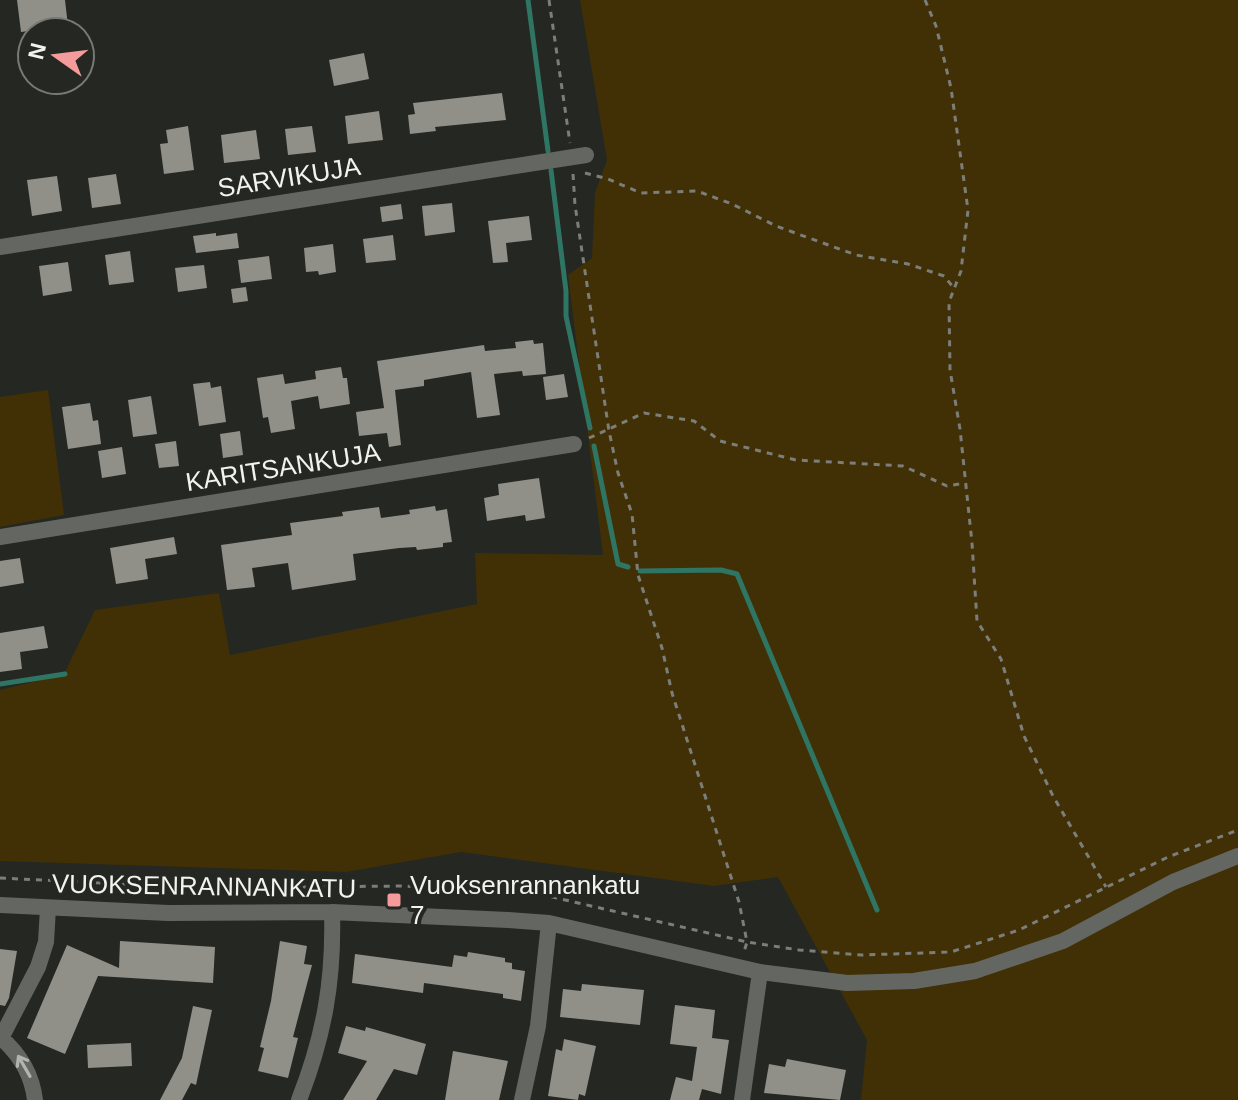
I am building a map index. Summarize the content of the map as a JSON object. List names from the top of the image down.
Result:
{
  "streets": {
    "street": ["SARVIKUJA", "KARITSANKUJA", "VUOKSENRANNANKATU"]
  },
  "places": {
    "transit": ["Vuoksenrannankatu 7"]
  },
  "north": "left"
}
